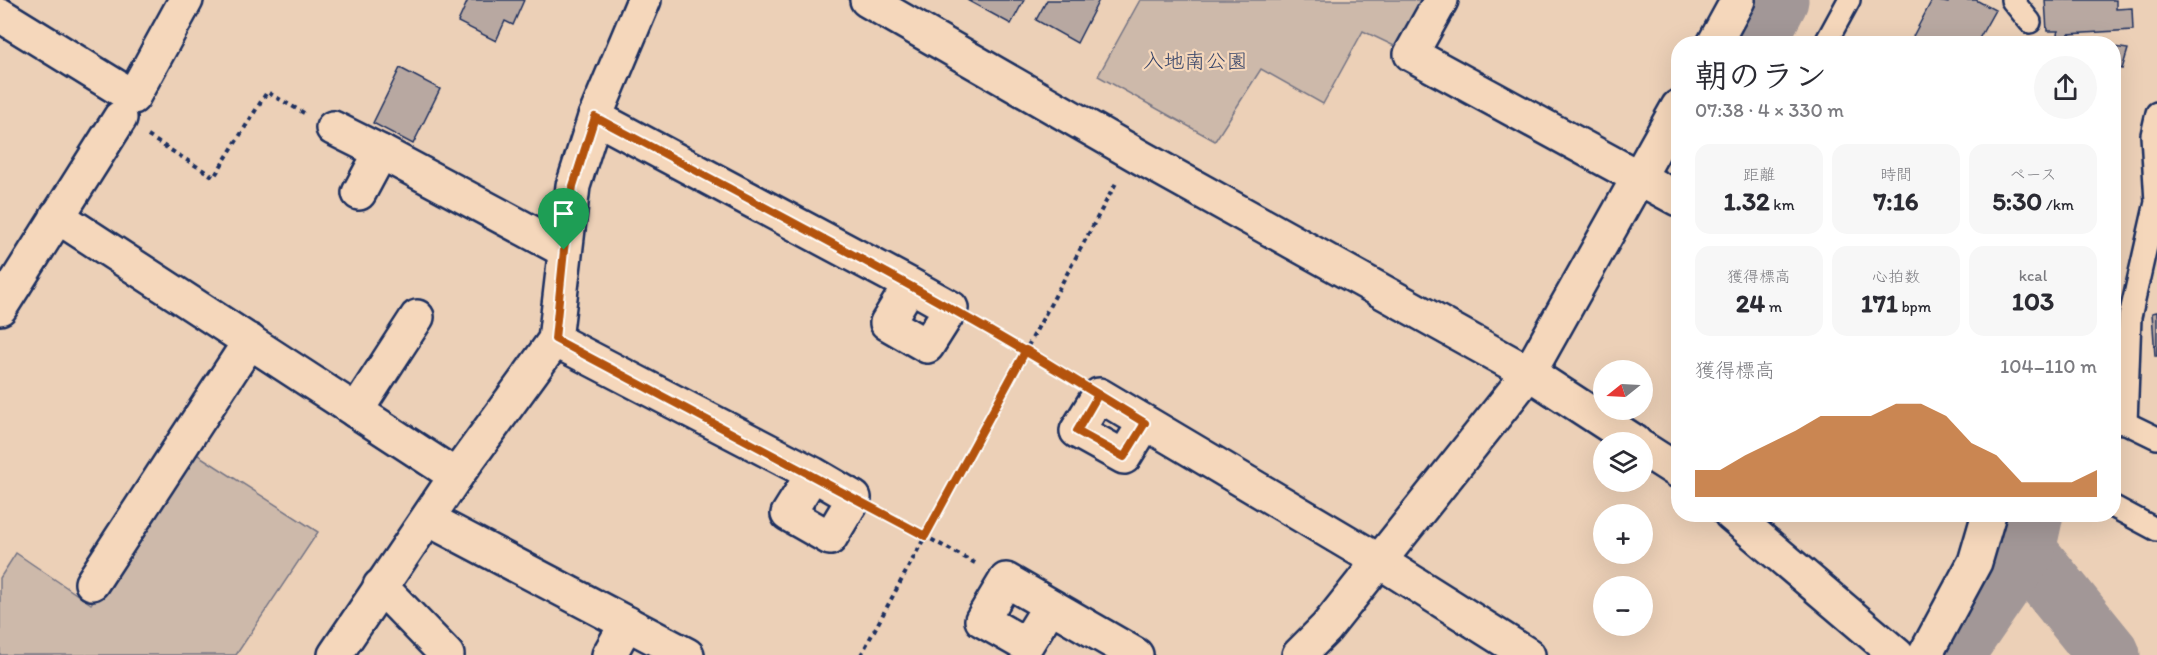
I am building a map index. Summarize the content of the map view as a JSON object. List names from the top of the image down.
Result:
{
  "parks": ["入地南公園"],
  "north": "left",
  "page": {
    "heading": ["朝のラン", "07:38 · 4 × 330 m"],
    "stats": [
      ["距離", "1.32 km"],
      ["時間", "7:16"],
      ["ペース", "5:30 /km"],
      ["獲得標高", "24 m"],
      ["心拍数", "171 bpm"],
      ["kcal", "103"]
    ],
    "chart": ["獲得標高", "104–110 m"],
    "map_buttons": ["+", "−"]
  }
}
